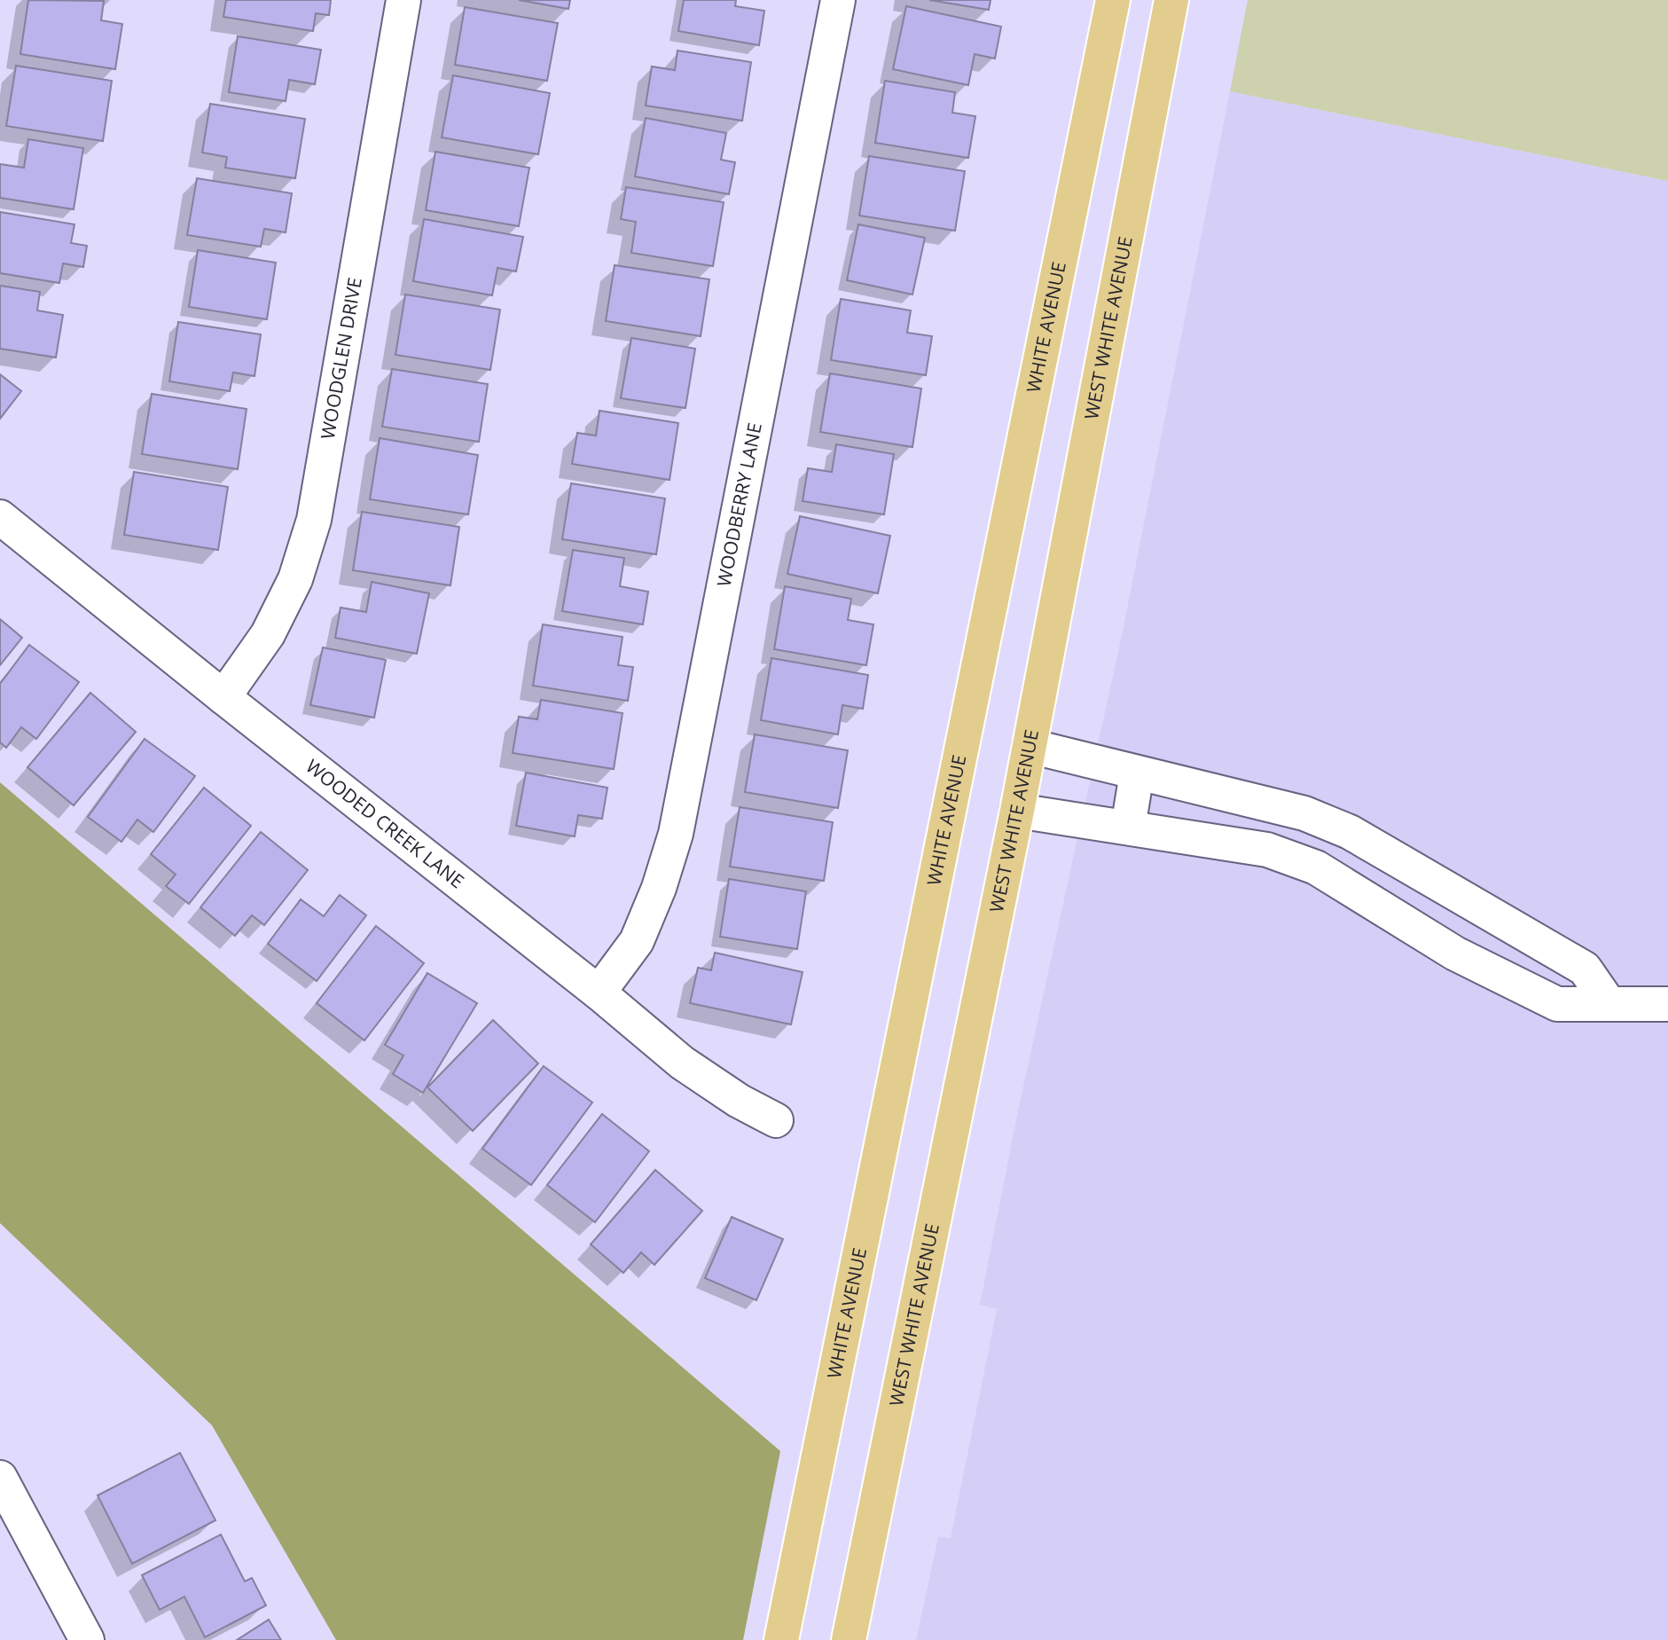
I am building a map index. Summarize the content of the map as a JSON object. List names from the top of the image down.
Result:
{
  "streets": {
    "main road": ["WHITE AVENUE", "WEST WHITE AVENUE"],
    "street": ["WOODGLEN DRIVE", "WOODBERRY LANE", "WOODED CREEK LANE"]
  },
  "crossings": [
    ["WOODGLEN DRIVE", "WOODED CREEK LANE"],
    ["WOODBERRY LANE", "WOODED CREEK LANE"]
  ]
}
